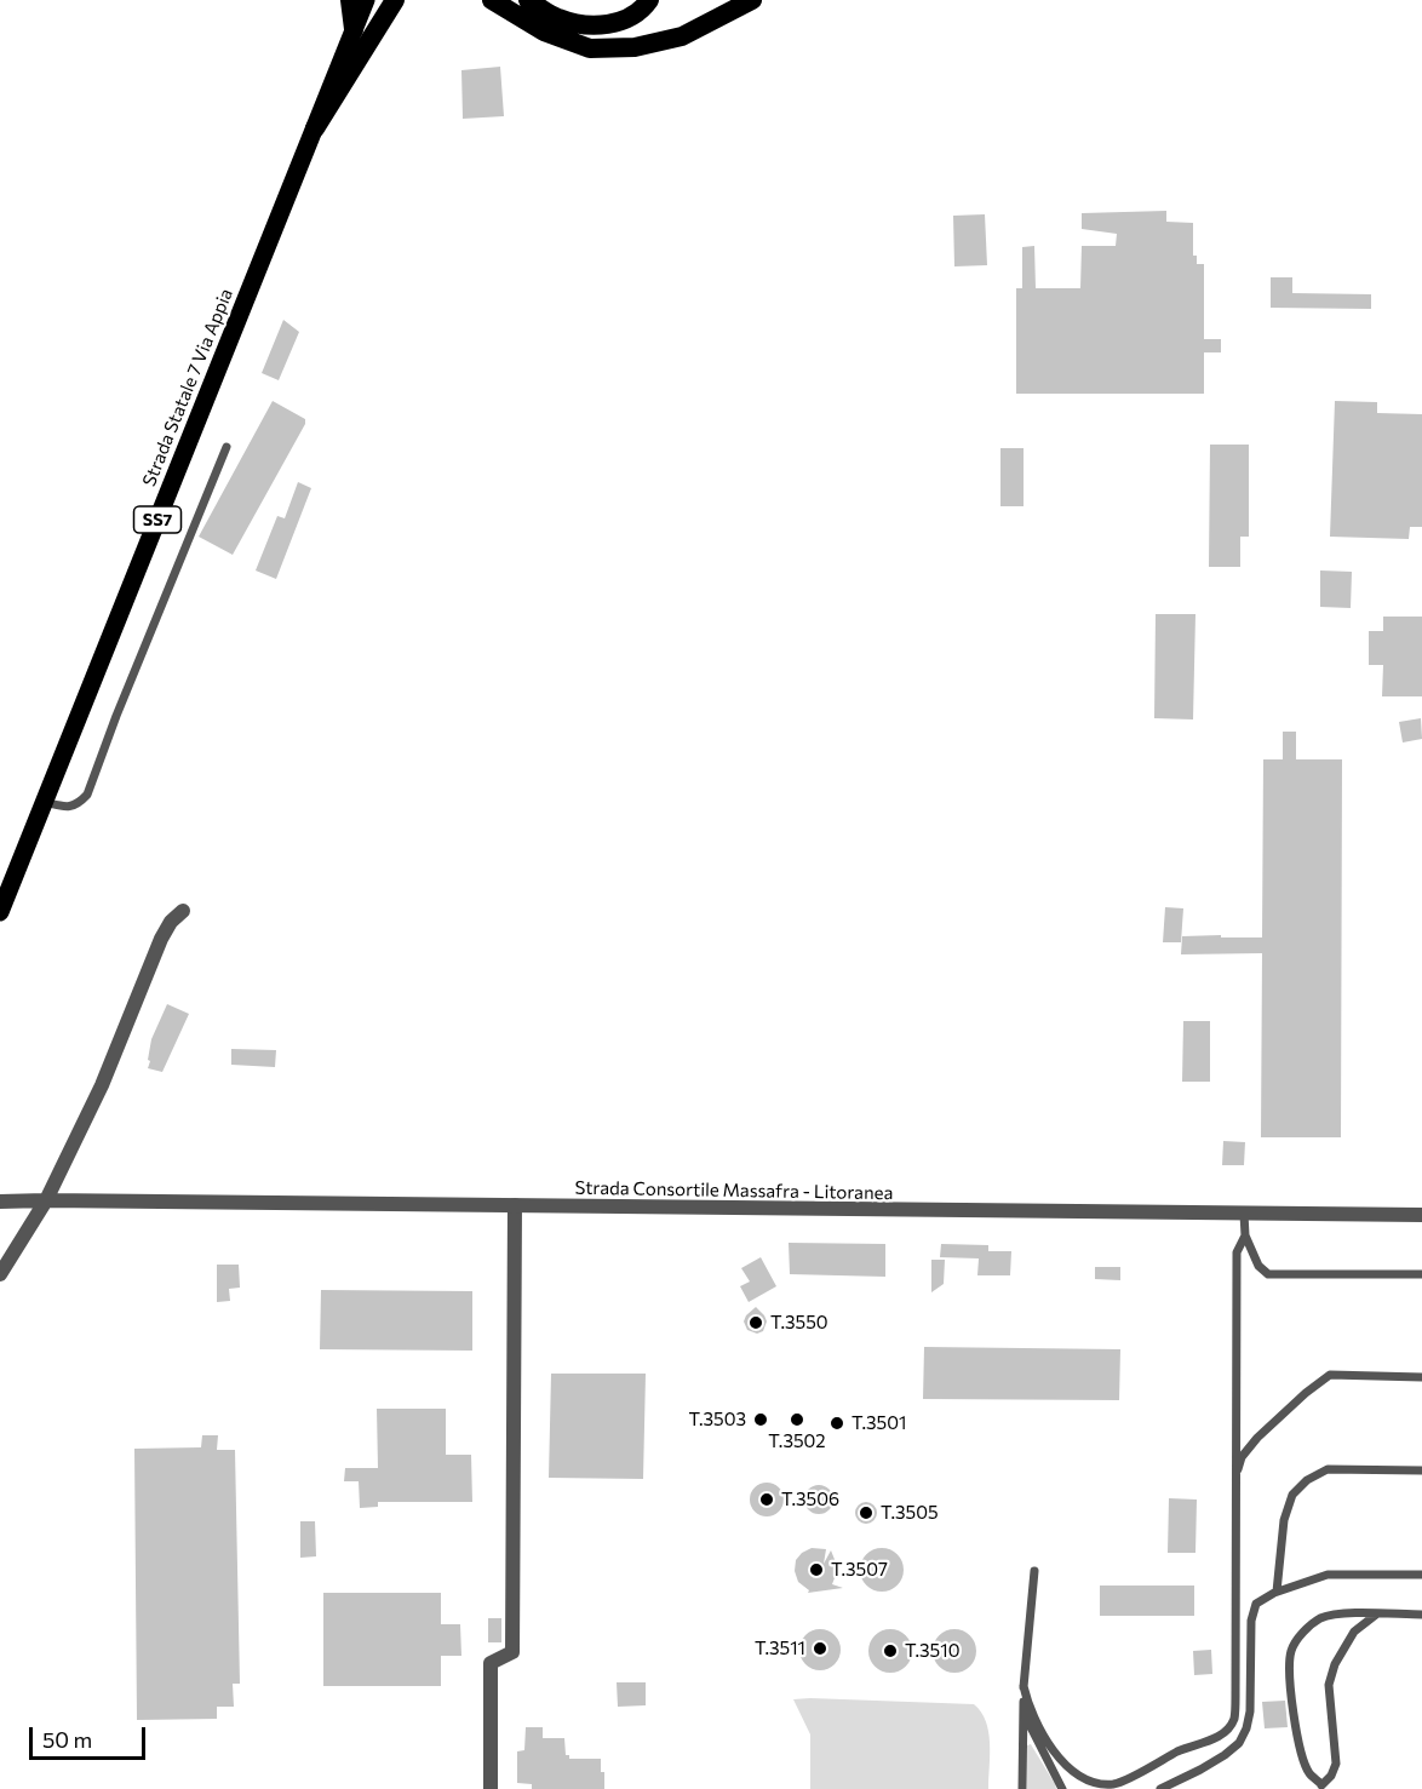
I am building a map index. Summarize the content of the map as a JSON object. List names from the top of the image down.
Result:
{
  "streets": {
    "main road": ["Strada Statale 7 Via Appia", "SS7"],
    "street": ["Strada Consortile Massafra - Litoranea"]
  },
  "places": [
    "T.3550",
    "T.3503",
    "T.3502",
    "T.3501",
    "T.3506",
    "T.3505",
    "T.3507",
    "T.3511",
    "T.3510"
  ],
  "scale_bar": "50 m"
}
